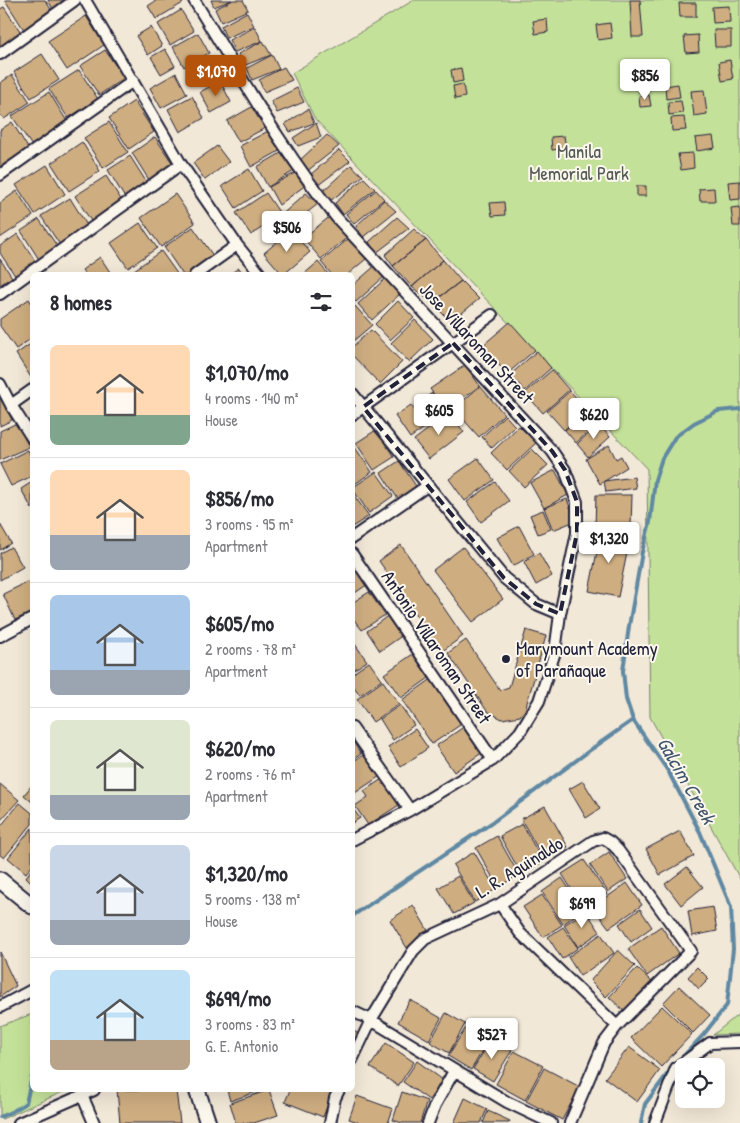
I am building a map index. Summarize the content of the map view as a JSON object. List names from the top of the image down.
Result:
{
  "streets": {
    "street": ["Jose Villaroman Street", "Antonio Villaroman Street", "L. R. Aguinaldo"]
  },
  "crossings": [
    ["Jose Villaroman Street", "Antonio Villaroman Street"]
  ],
  "water": ["Galcim Creek"],
  "parks": ["Manila Memorial Park"],
  "places": ["Marymount Academy of Parañaque"],
  "page": {
    "price": [
      "$1,070",
      "$856",
      "$506",
      "$605",
      "$620",
      "$1,320",
      "$699",
      "$527"
    ],
    "heading": "8 homes",
    "list": [
      {
        "name": "$1,070/mo",
        "note": "4 rooms · 140 m² · House"
      },
      {
        "name": "$856/mo",
        "note": "3 rooms · 95 m² · Apartment"
      },
      {
        "name": "$605/mo",
        "note": "2 rooms · 78 m² · Apartment"
      },
      {
        "name": "$620/mo",
        "note": "2 rooms · 76 m² · Apartment"
      },
      {
        "name": "$1,320/mo",
        "note": "5 rooms · 138 m² · House"
      },
      {
        "name": "$699/mo",
        "note": "3 rooms · 83 m² · G. E. Antonio"
      }
    ]
  }
}
